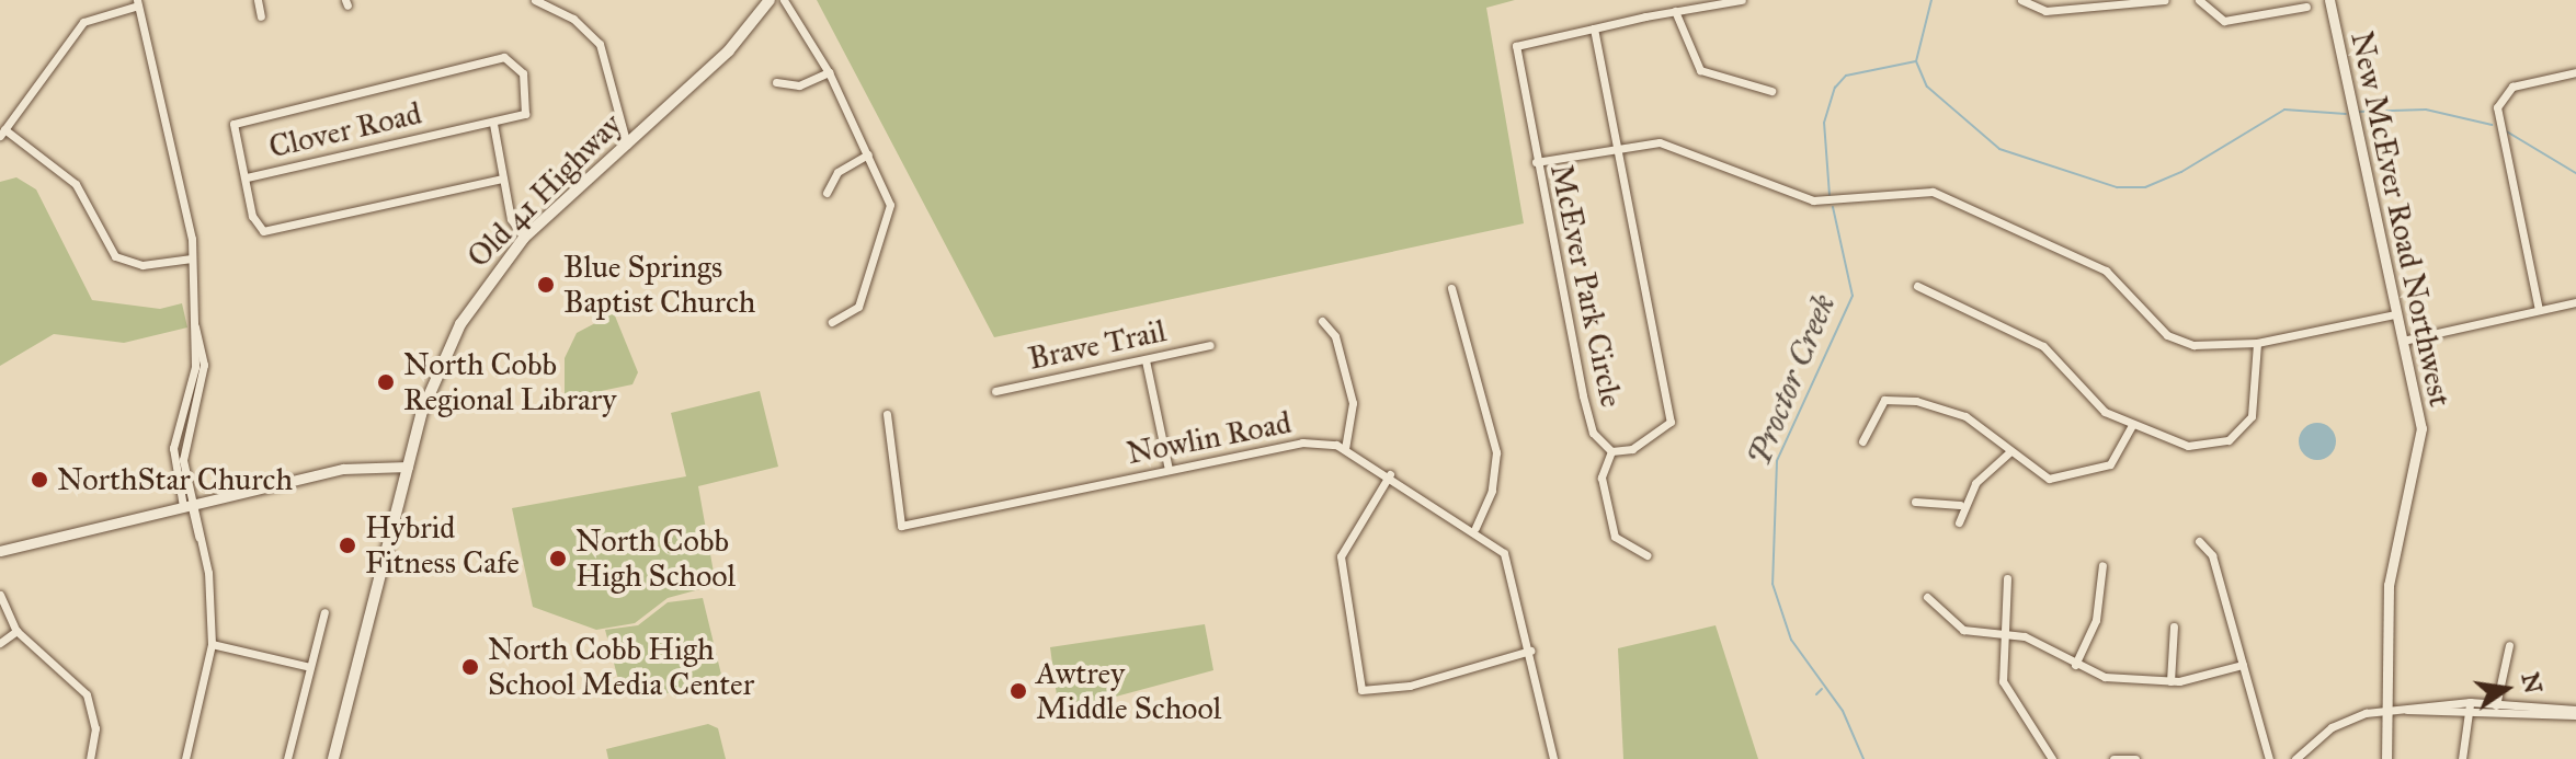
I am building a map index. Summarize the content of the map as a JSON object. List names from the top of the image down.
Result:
{
  "streets": {
    "main road": ["Old 41 Highway"],
    "street": [
      "Clover Road",
      "New McEver Road Northwest",
      "McEver Park Circle",
      "Brave Trail",
      "Nowlin Road"
    ]
  },
  "water": ["Proctor Creek"],
  "places": [
    "Blue Springs Baptist Church",
    "North Cobb Regional Library",
    "NorthStar Church",
    "Hybrid Fitness Cafe",
    "North Cobb High School",
    "North Cobb High School Media Center",
    "Awtrey Middle School"
  ],
  "north": "right"
}
